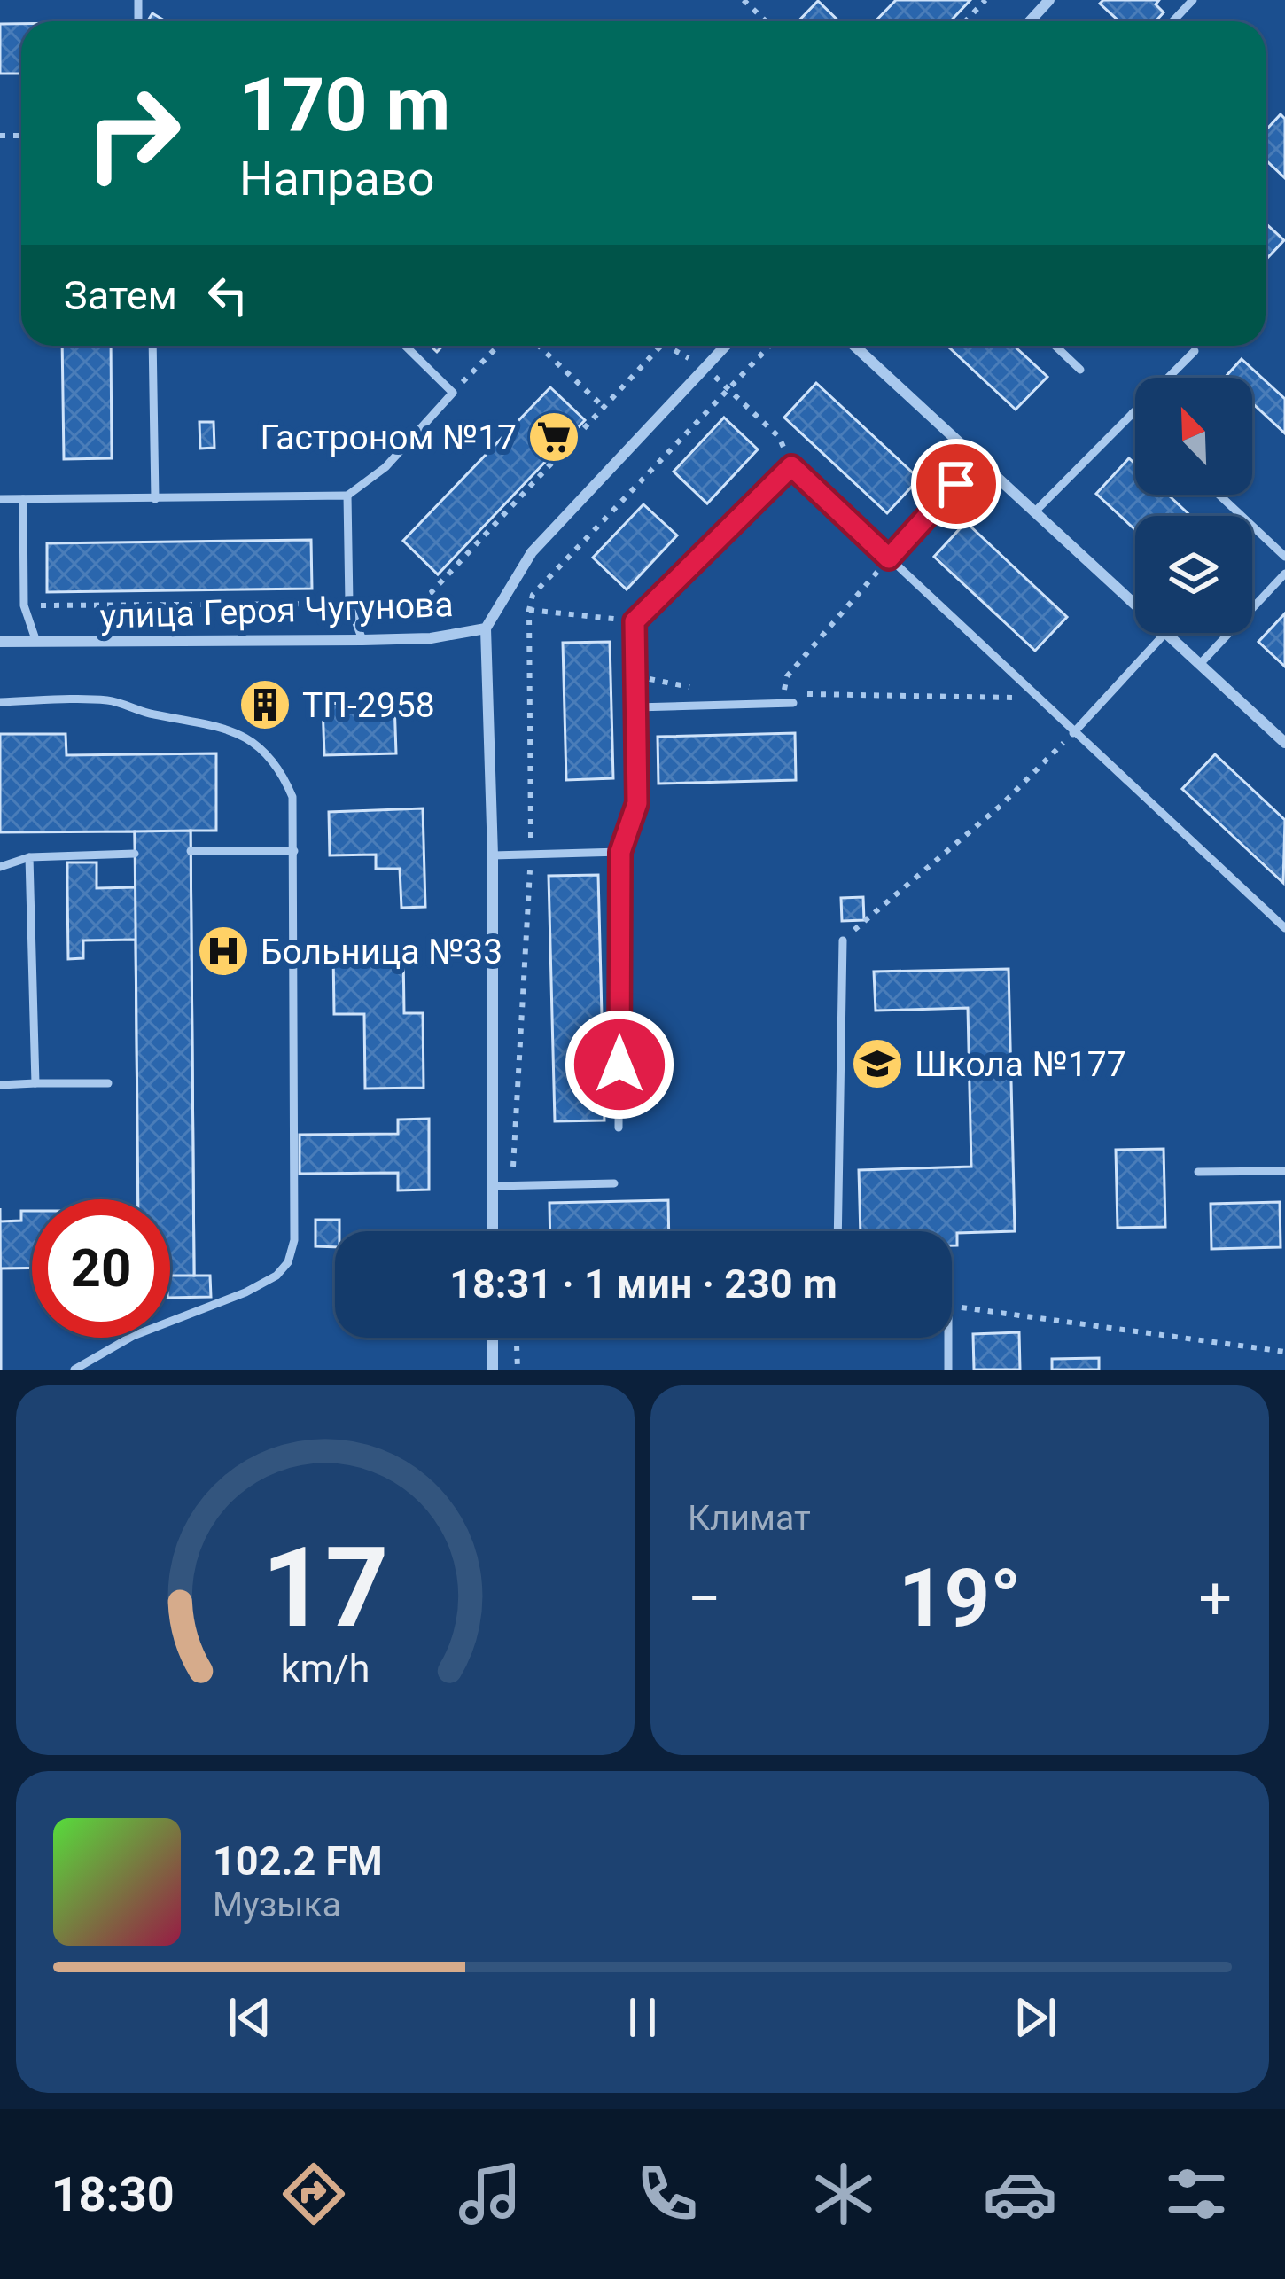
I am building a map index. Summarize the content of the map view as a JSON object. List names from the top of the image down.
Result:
{
  "streets": {
    "street": ["улица Героя Чугунова"]
  },
  "places": {
    "supermarket": ["Гастроном №17"],
    "building": ["ТП-2958"],
    "hospital": ["Больница №33"],
    "school or university": ["Школа №177"]
  },
  "north": "top left",
  "page": {
    "turn": ["170 m", "Направо"],
    "then": "Затем",
    "limit": "20",
    "trip": "18:31 · 1 мин · 230 m",
    "tile": "Климат",
    "heat": ["−", "19°", "+"],
    "song": ["102.2 FM", "Музыка"],
    "tabs": "18:30",
    "gauge": ["17", "km/h"]
  }
}
